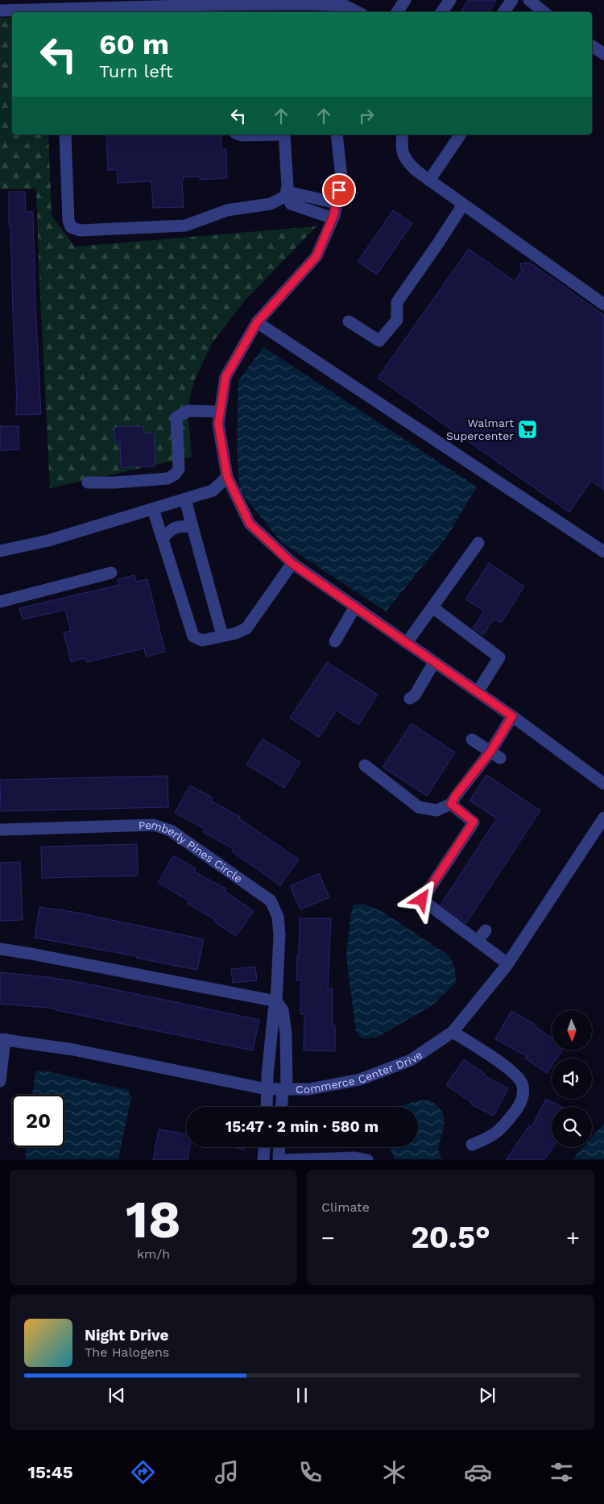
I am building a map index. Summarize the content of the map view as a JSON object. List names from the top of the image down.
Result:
{
  "streets": {
    "street": ["Pemberly Pines Circle", "Commerce Center Drive"]
  },
  "crossings": [
    ["Pemberly Pines Circle", "Commerce Center Drive"]
  ],
  "places": {
    "supermarket": ["Walmart Supercenter"]
  },
  "north": "bottom",
  "page": {
    "turn": ["60 m", "Turn left"],
    "limit": "20",
    "trip": "15:47 · 2 min · 580 m",
    "tile": [
      ["18", "km/h"],
      "Climate"
    ],
    "heat": ["−", "20.5°", "+"],
    "song": ["Night Drive", "The Halogens"],
    "tabs": "15:45"
  }
}
